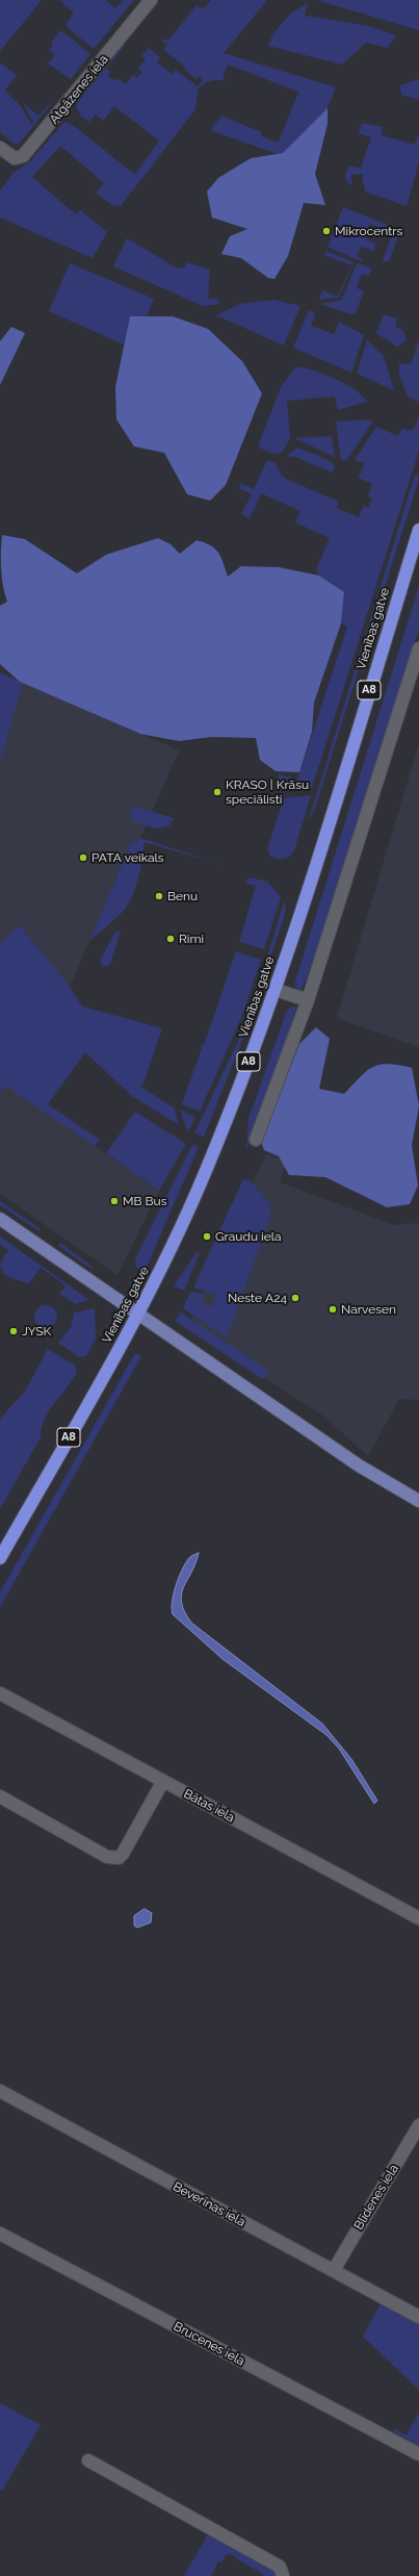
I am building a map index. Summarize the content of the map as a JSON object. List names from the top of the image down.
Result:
{
  "streets": {
    "highway": ["Vienības gatve", "A8"],
    "street": [
      "Atgāzenes iela",
      "Bātas iela",
      "Blīdenes iela",
      "Beverīnas iela",
      "Brucenes iela"
    ]
  },
  "crossings": [
    ["Blīdenes iela", "Beverīnas iela"]
  ],
  "places": [
    "Mikrocentrs",
    "KRASO | Krāsu speciālisti",
    "PATA veikals",
    "Benu",
    "Rimi",
    "MB Bus",
    "Graudu iela",
    "Neste A24",
    "Narvesen",
    "JYSK"
  ]
}
